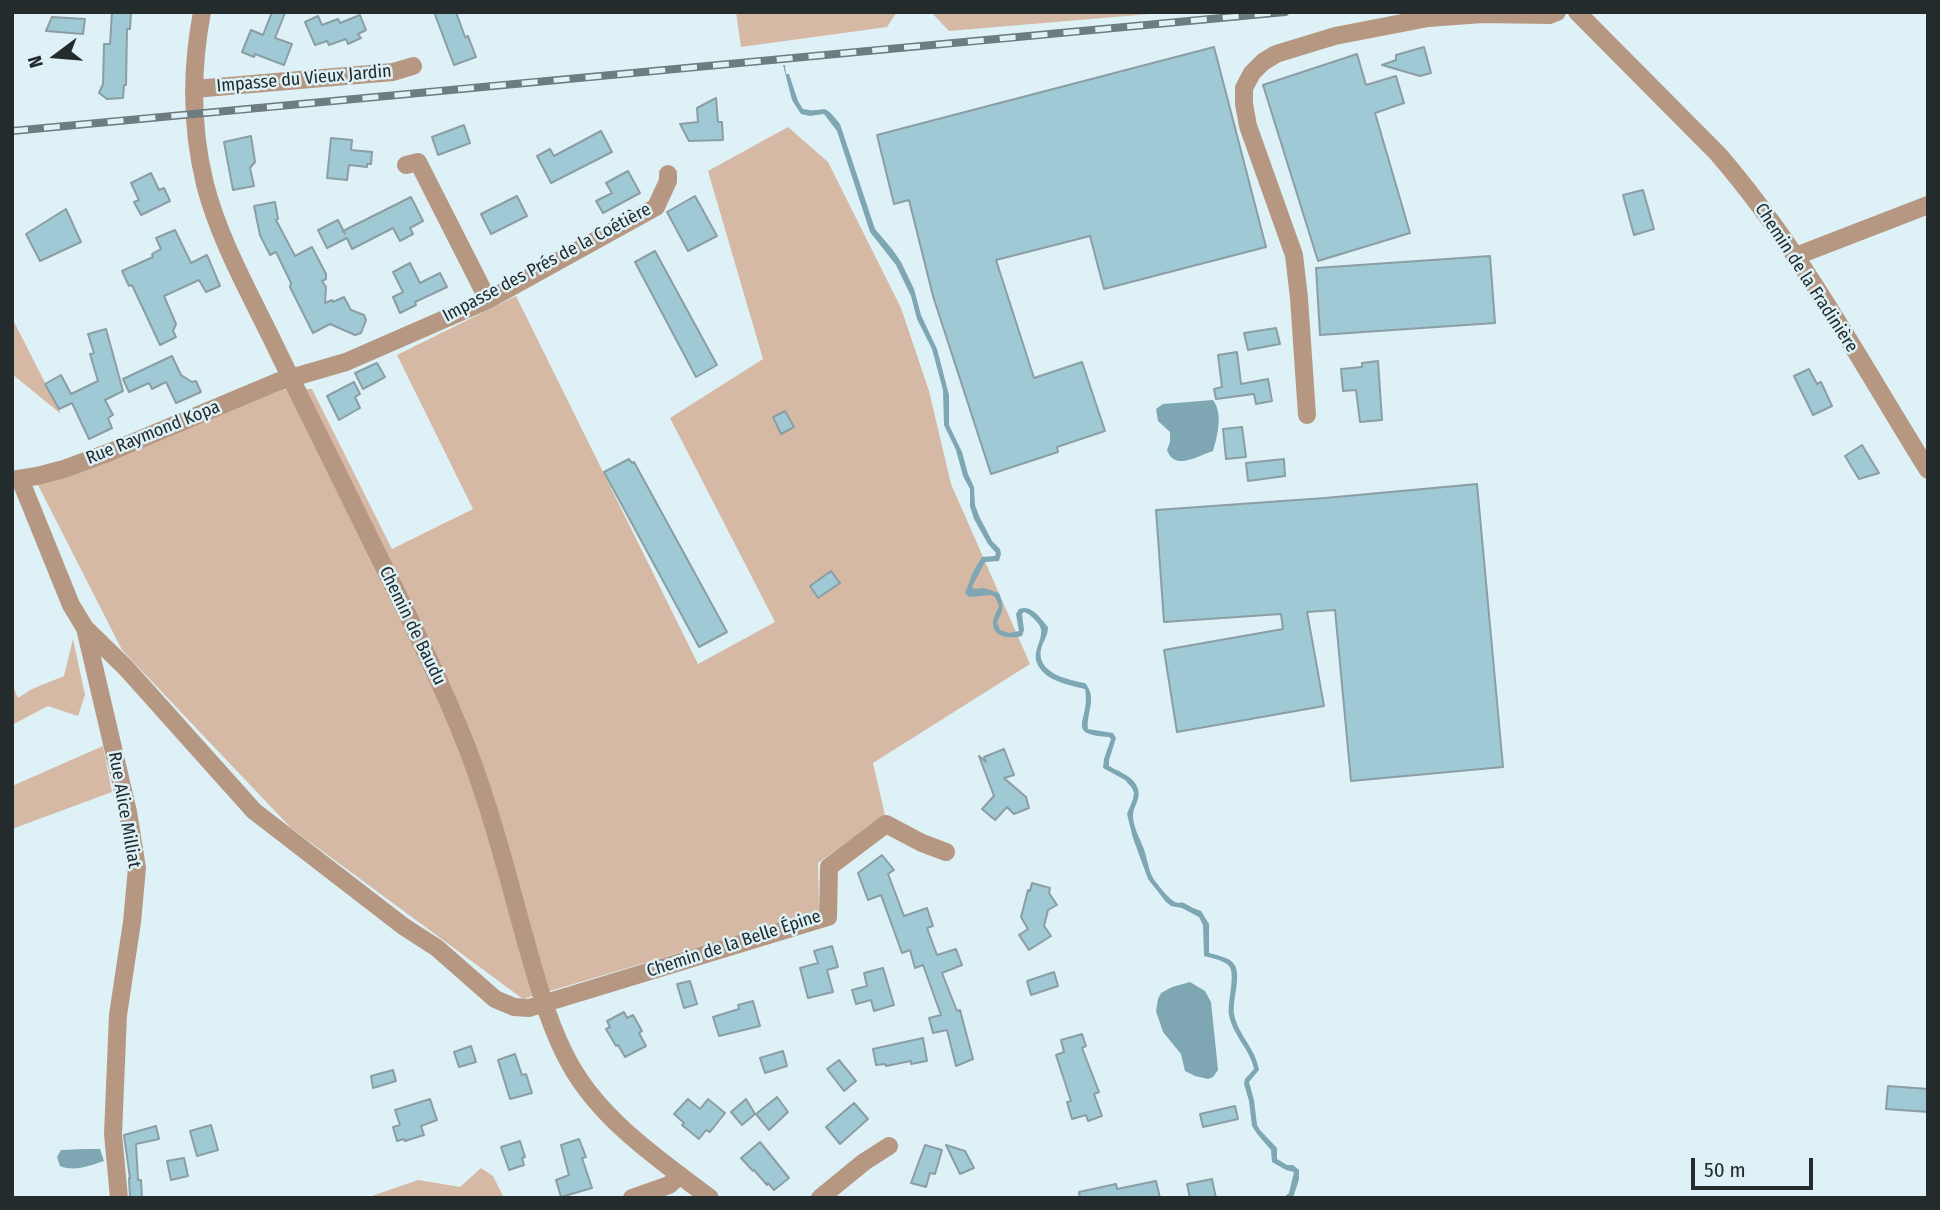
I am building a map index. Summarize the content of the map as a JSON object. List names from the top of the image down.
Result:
{
  "streets": {
    "street": [
      "Impasse du Vieux Jardin",
      "Impasse des Prés de la Coétière",
      "Chemin de la Fradinière",
      "Rue Raymond Kopa",
      "Chemin de Baudu",
      "Rue Alice Milliat",
      "Chemin de la Belle Épine"
    ]
  },
  "crossings": [
    ["Impasse du Vieux Jardin", "Chemin de Baudu"],
    ["Impasse des Prés de la Coétière", "Rue Raymond Kopa"],
    ["Impasse des Prés de la Coétière", "Chemin de Baudu"],
    ["Rue Raymond Kopa", "Chemin de Baudu"],
    ["Rue Raymond Kopa", "Rue Alice Milliat"],
    ["Chemin de Baudu", "Chemin de la Belle Épine"]
  ],
  "scale_bar": "50 m",
  "north": "left"
}
